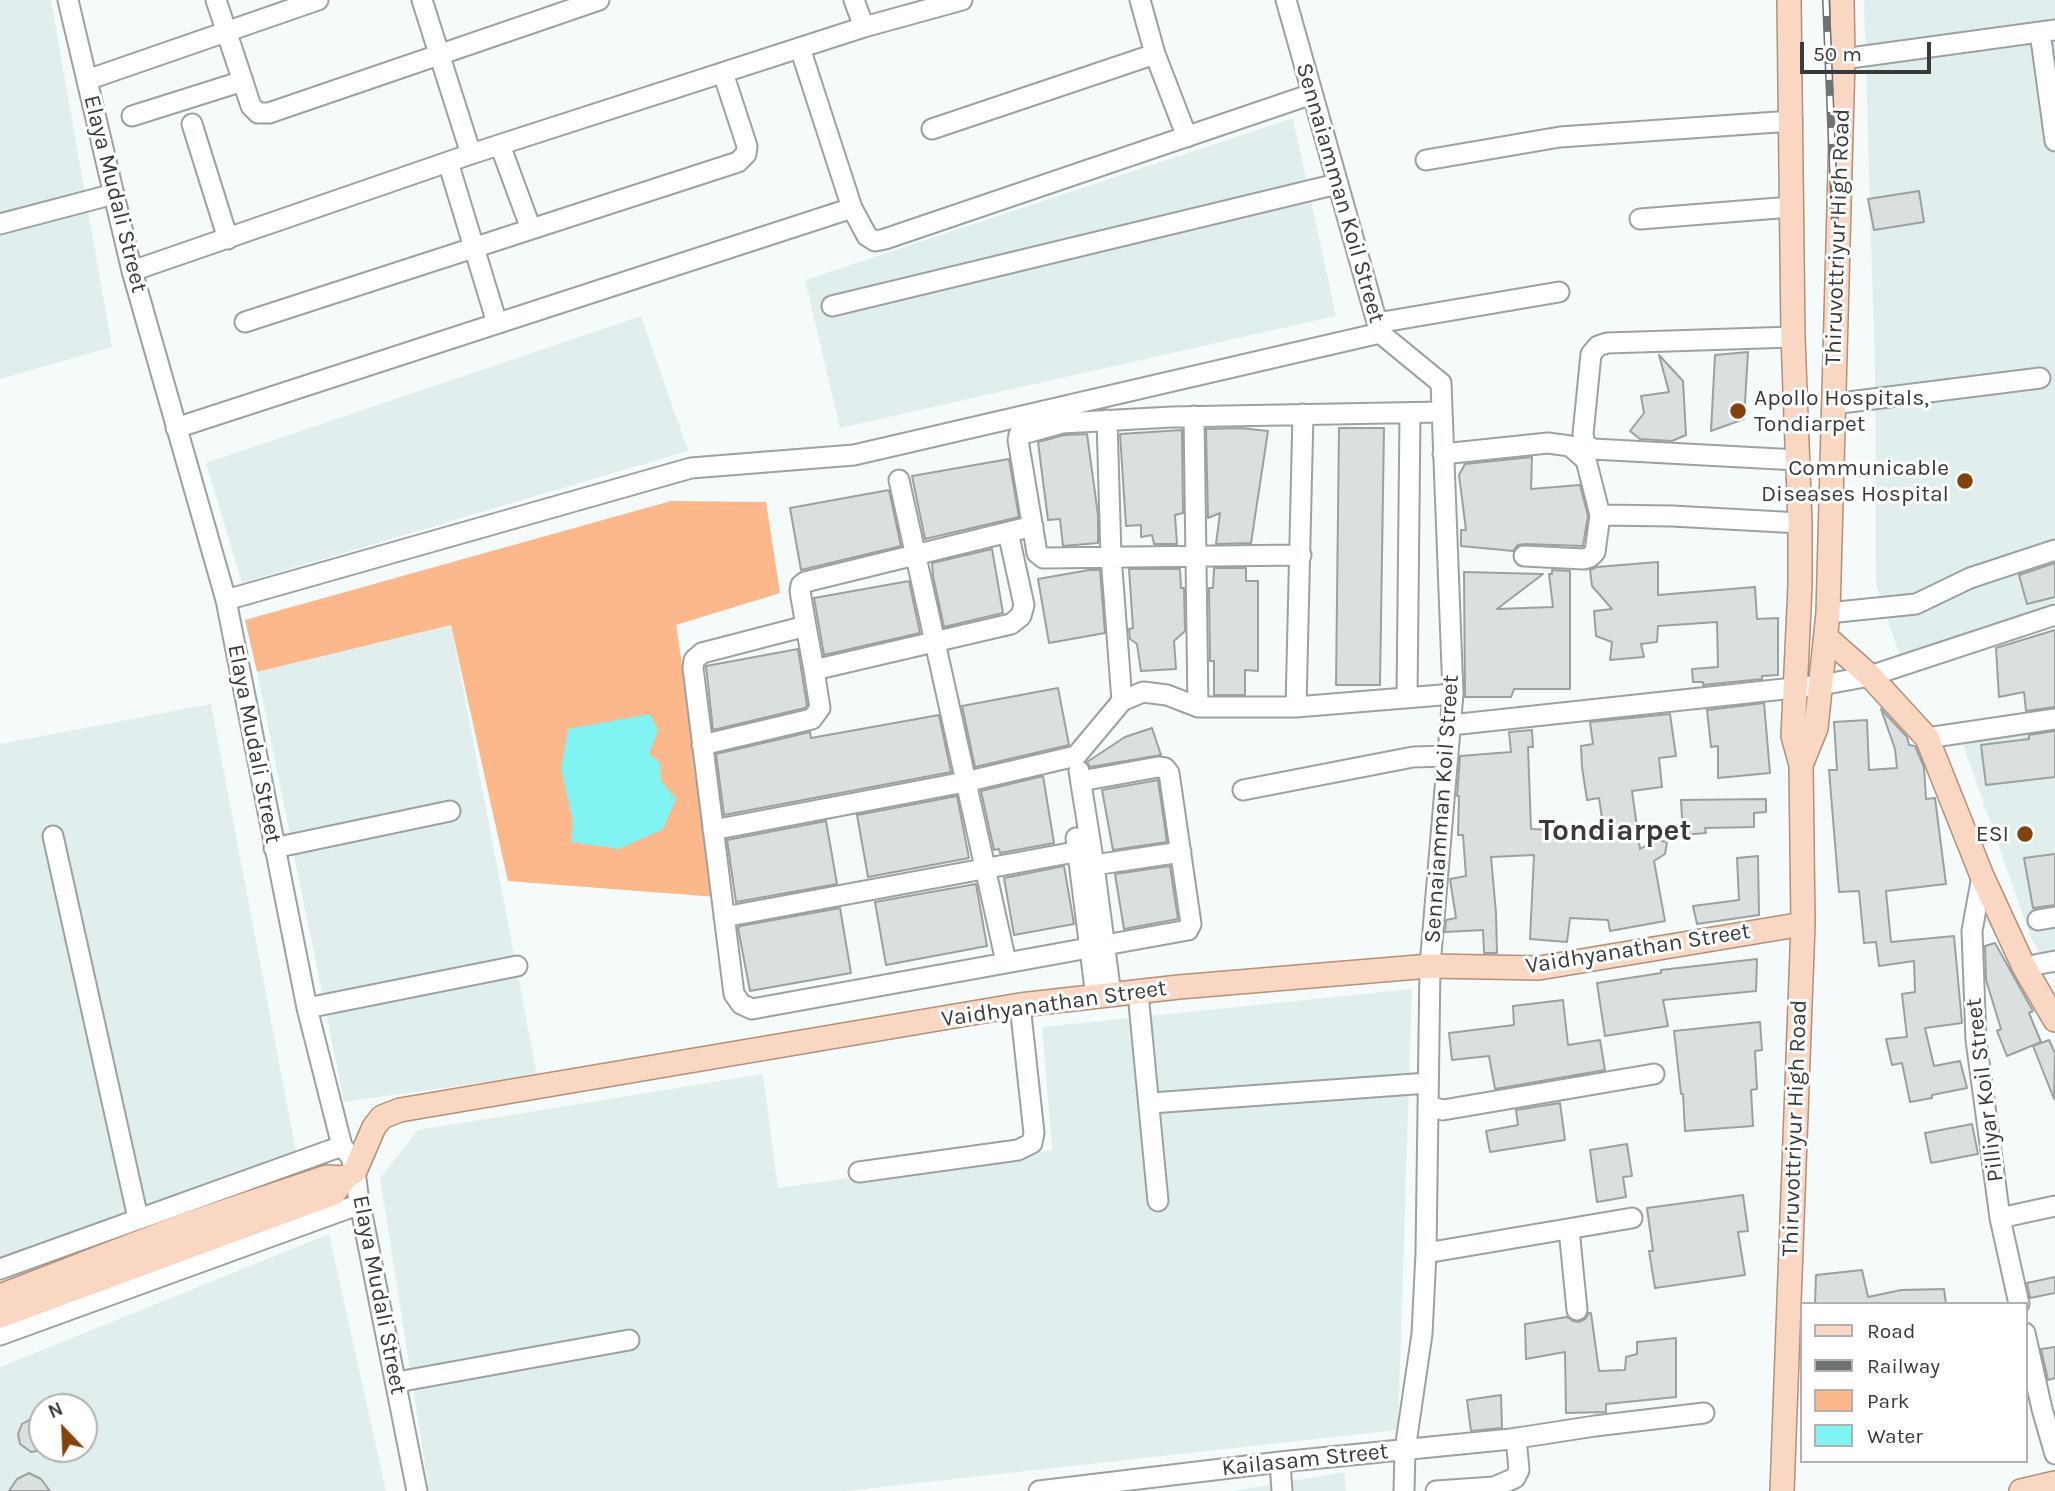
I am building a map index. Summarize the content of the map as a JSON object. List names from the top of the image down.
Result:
{
  "streets": {
    "main road": ["Thiruvottriyur High Road", "Vaidhyanathan Street"],
    "street": [
      "Sennaiamman Koil Street",
      "Elaya Mudali Street",
      "Pilliyar Koil Street",
      "Kailasam Street"
    ]
  },
  "crossings": [
    ["Sennaiamman Koil Street", "Vaidhyanathan Street"],
    ["Sennaiamman Koil Street", "Kailasam Street"],
    ["Elaya Mudali Street", "Vaidhyanathan Street"],
    ["Thiruvottriyur High Road", "Vaidhyanathan Street"]
  ],
  "districts": ["Tondiarpet"],
  "places": ["Apollo Hospitals, Tondiarpet", "Communicable Diseases Hospital", "ESI"],
  "legend": [
    "Road",
    "Railway",
    "Park",
    "Water"
  ],
  "scale_bar": "50 m",
  "north": "top left"
}
